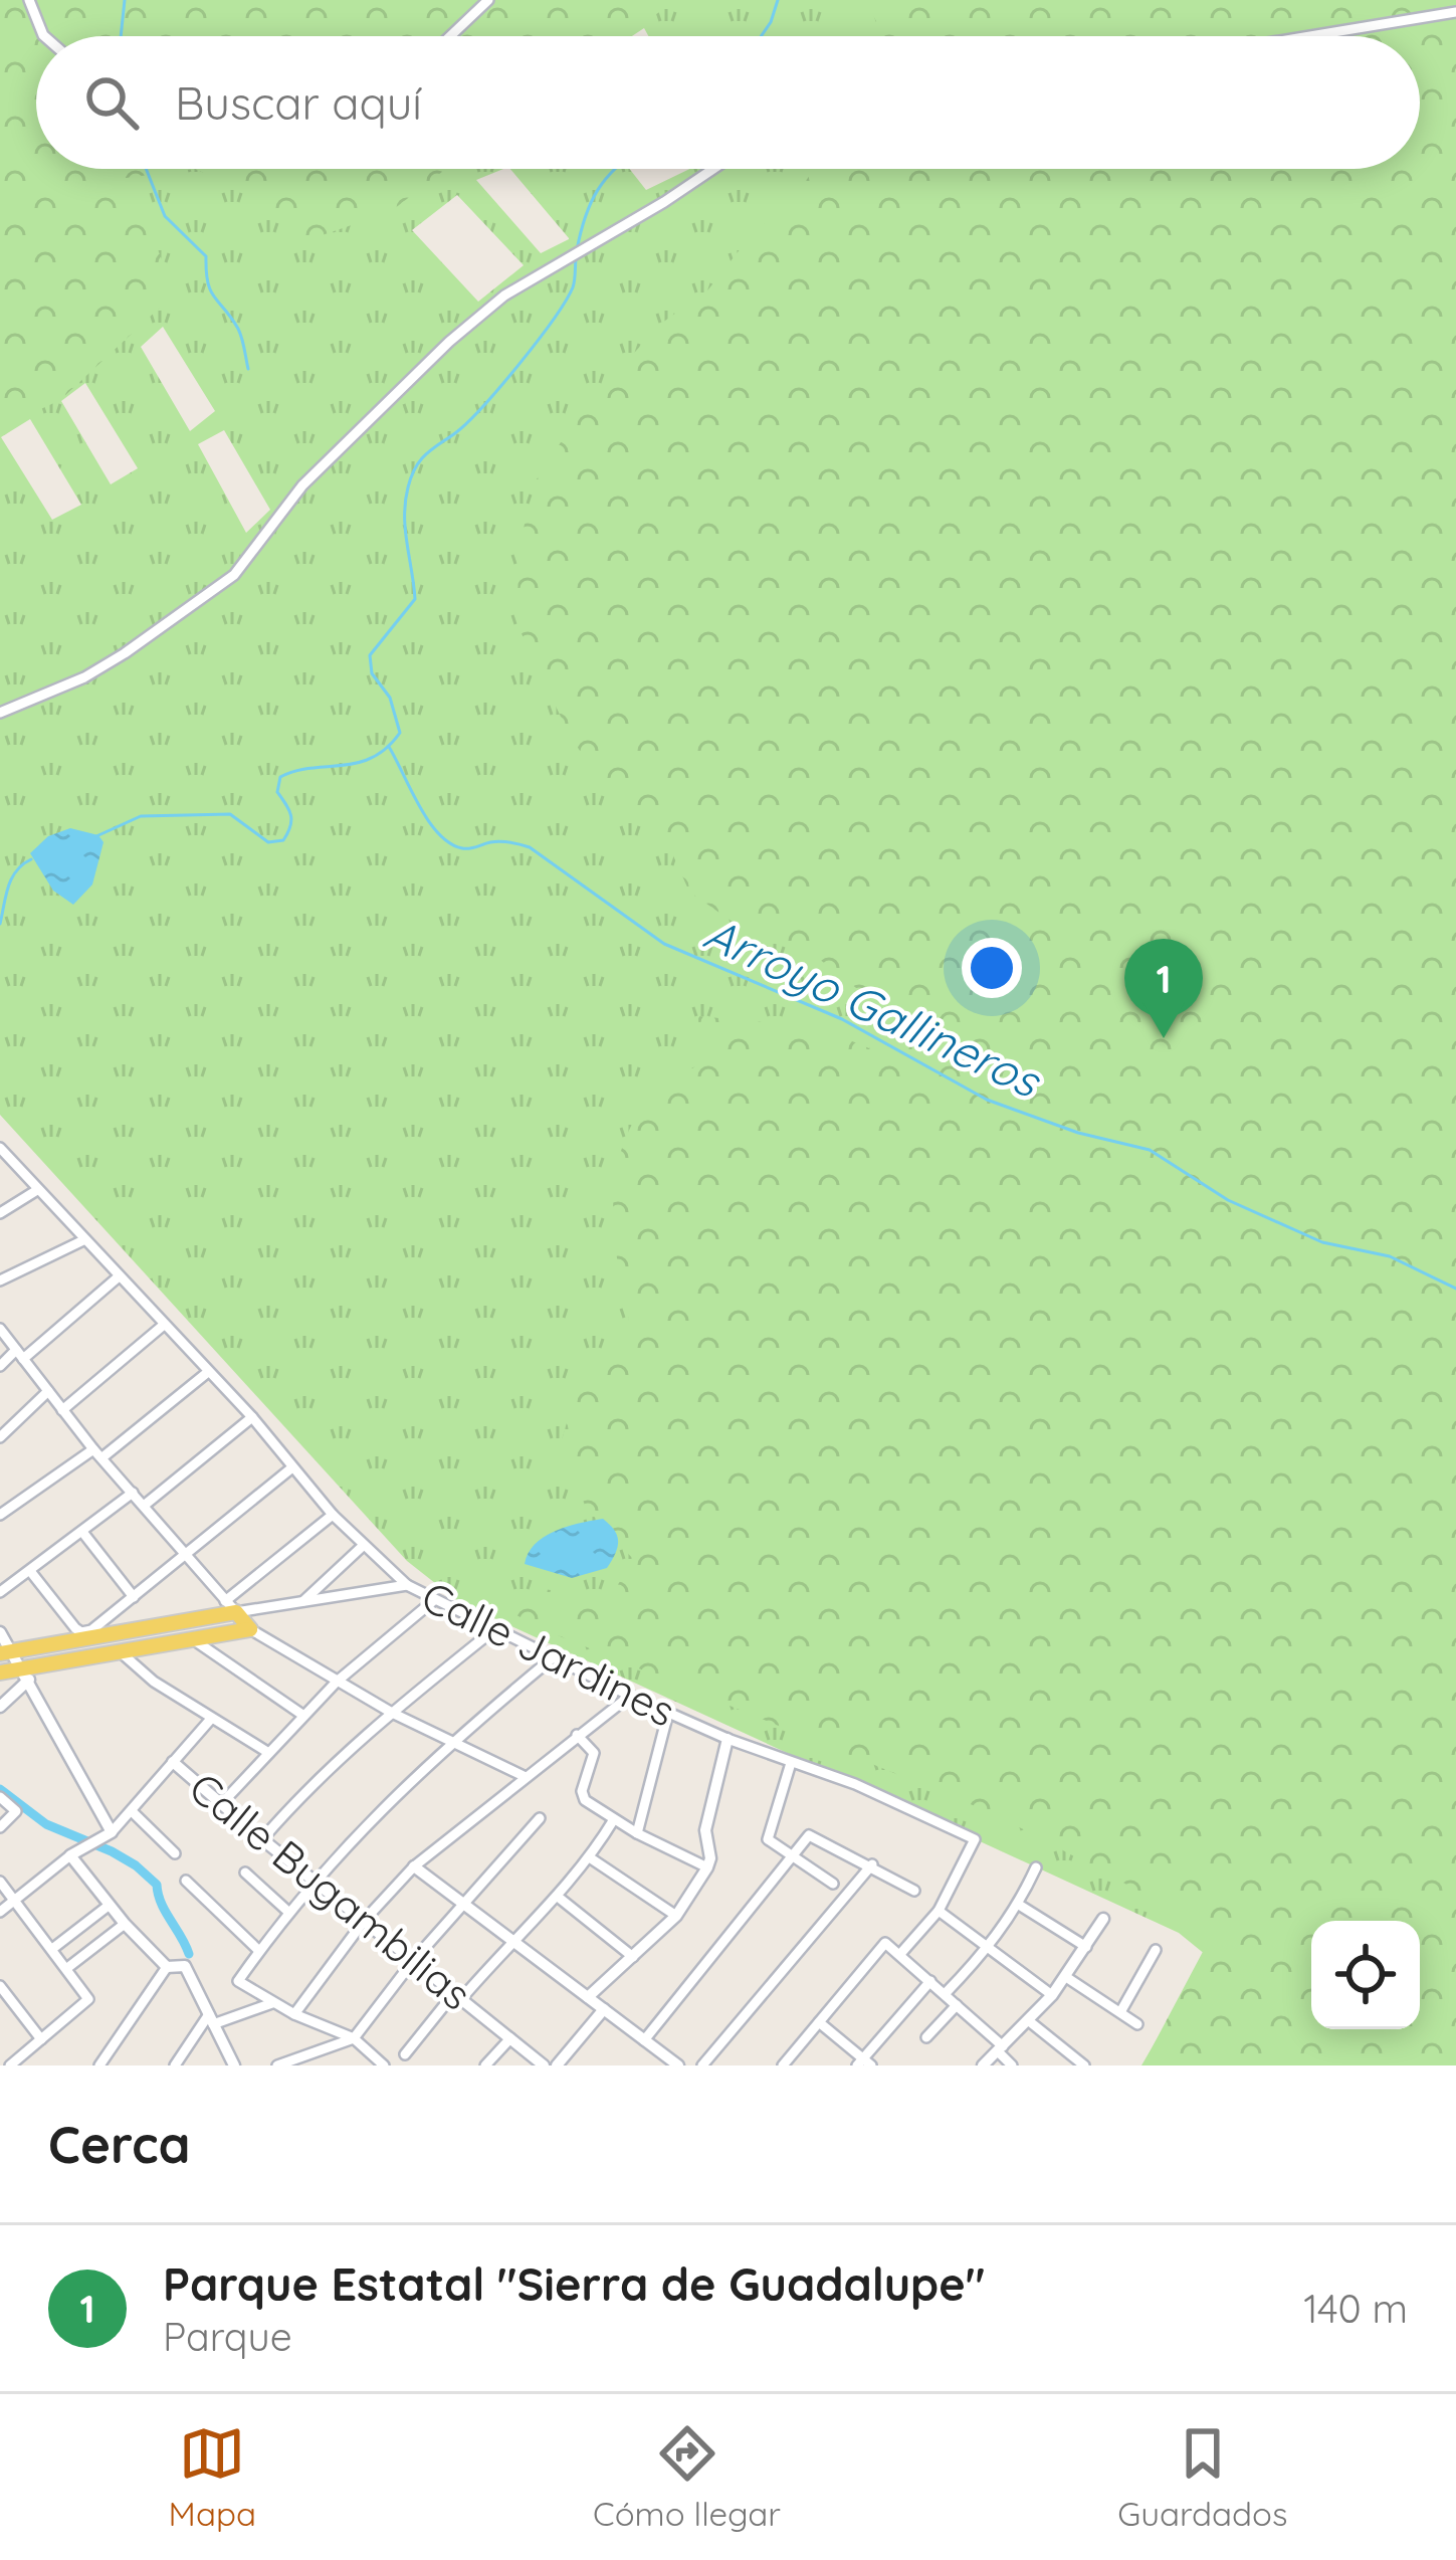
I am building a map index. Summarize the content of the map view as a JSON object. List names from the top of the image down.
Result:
{
  "streets": {
    "street": ["Calle Jardines", "Calle Bugambilias"]
  },
  "water": ["Arroyo Gallineros"],
  "page": {
    "search": "Buscar aquí",
    "pins": "1",
    "heading": "Cerca",
    "list": [
      {
        "mark": "1",
        "name": "Parque Estatal \"Sierra de Guadalupe\"",
        "note": "Parque",
        "value": "140 m"
      }
    ],
    "nav": ["Mapa", "Cómo llegar", "Guardados"]
  }
}
